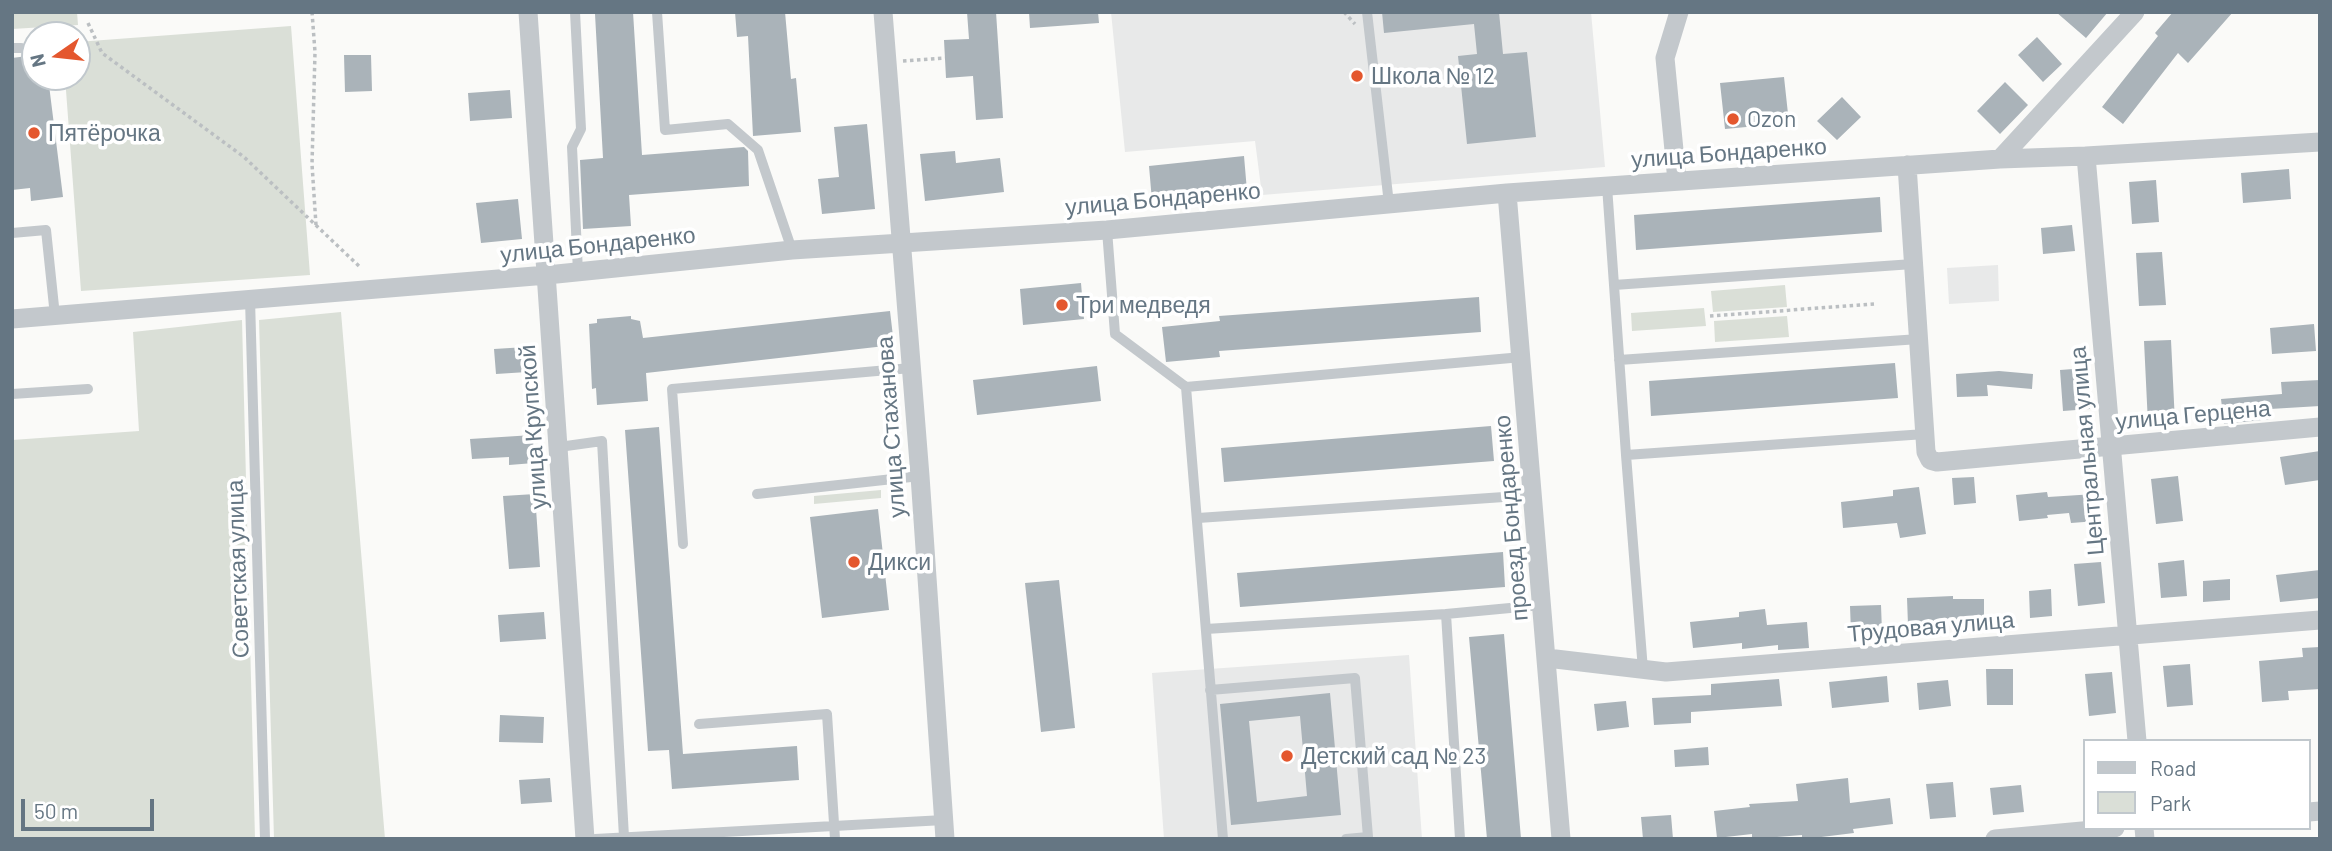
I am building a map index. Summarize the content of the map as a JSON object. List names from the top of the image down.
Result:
{
  "streets": {
    "street": [
      "улица Бондаренко",
      "улица Герцена",
      "улица Крупской",
      "улица Стаханова",
      "Центральная улица",
      "проезд Бондаренко",
      "Трудовая улица"
    ],
    "lane": ["Советская улица"]
  },
  "crossings": [
    ["улица Бондаренко", "улица Крупской"],
    ["улица Бондаренко", "улица Стаханова"],
    ["улица Бондаренко", "Центральная улица"],
    ["улица Бондаренко", "проезд Бондаренко"],
    ["улица Бондаренко", "Советская улица"],
    ["улица Герцена", "Центральная улица"],
    ["Центральная улица", "Трудовая улица"],
    ["проезд Бондаренко", "Трудовая улица"]
  ],
  "places": [
    "Школа № 12",
    "Ozon",
    "Пятёрочка",
    "Три медведя",
    "Дикси",
    "Детский сад № 23"
  ],
  "legend": ["Road", "Park"],
  "scale_bar": "50 m",
  "north": "left"
}
